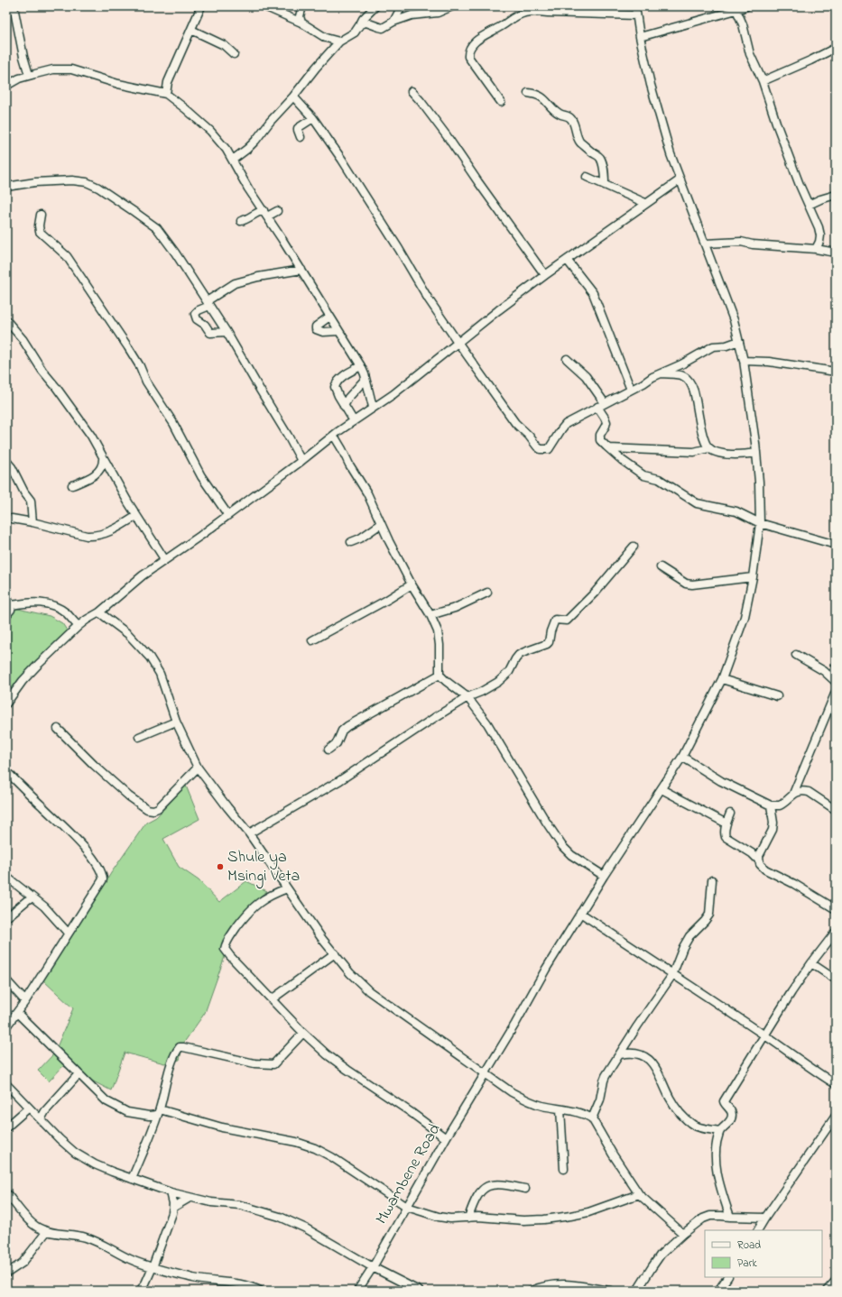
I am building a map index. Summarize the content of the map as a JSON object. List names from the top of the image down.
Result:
{
  "streets": {
    "street": ["Mwambene Road"]
  },
  "places": ["Shule ya Msingi Veta"],
  "legend": ["Road", "Park"]
}
